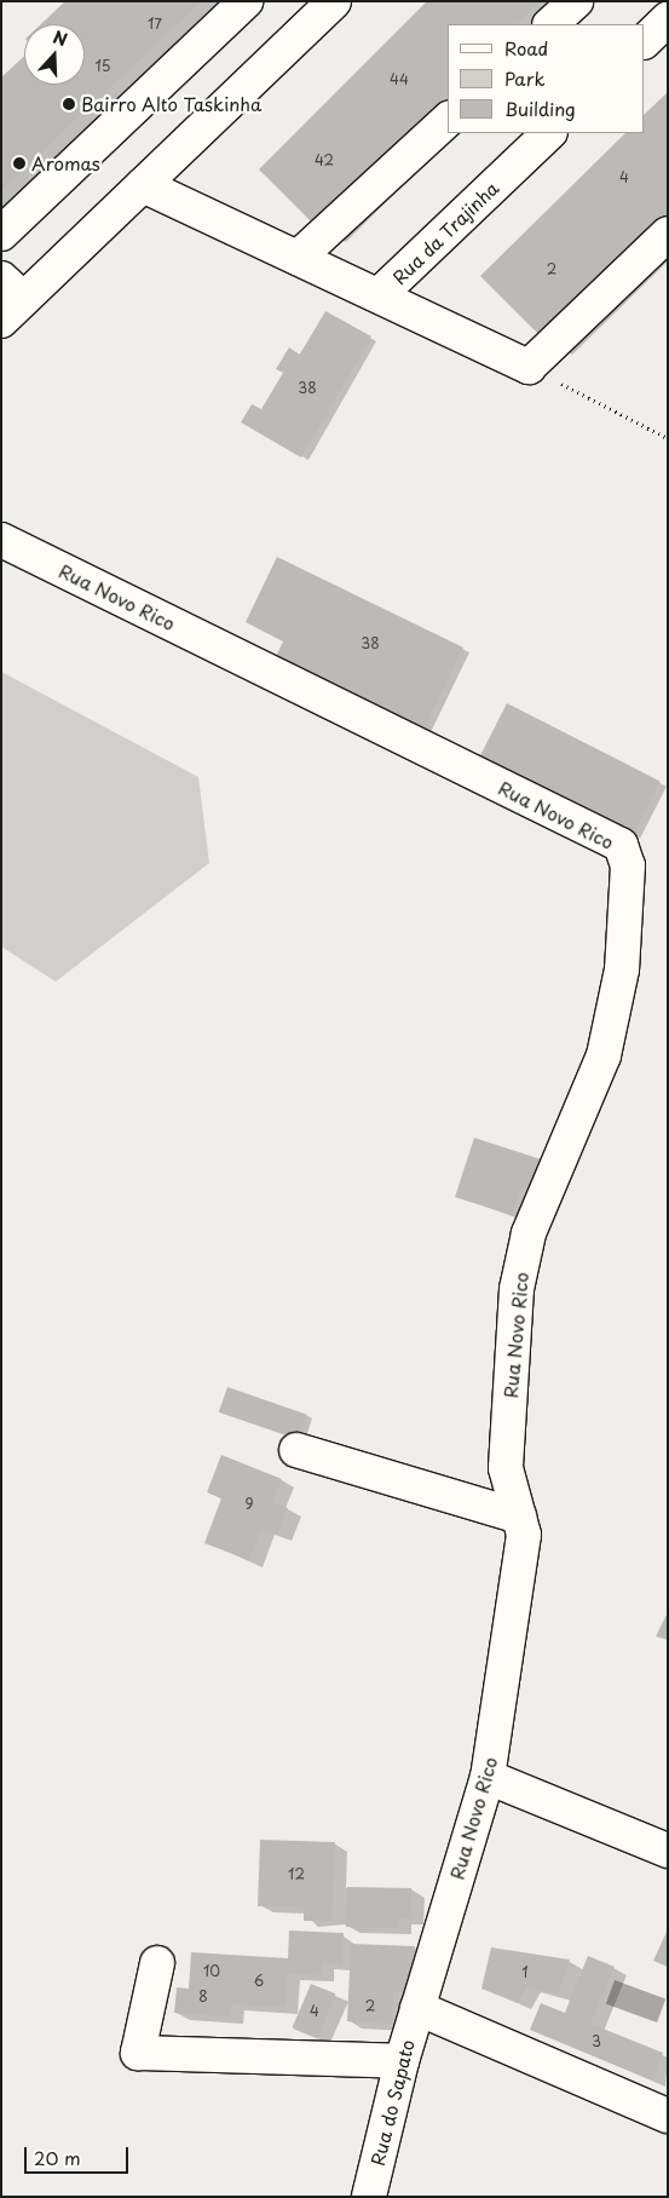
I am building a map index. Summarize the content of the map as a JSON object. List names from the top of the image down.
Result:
{
  "streets": {
    "street": ["Rua da Trajinha", "Rua Novo Rico", "Rua do Sapato"]
  },
  "crossings": [
    ["Rua Novo Rico", "Rua do Sapato"]
  ],
  "places": ["Bairro Alto Taskinha", "Aromas"],
  "house_numbers": [
    "17",
    "15",
    "44",
    "42",
    "4",
    "2",
    "38",
    "38",
    "9",
    "12",
    "10",
    "1",
    "6",
    "8",
    "2",
    "4",
    "3"
  ],
  "legend": ["Road", "Park", "Building"],
  "scale_bar": "20 m",
  "north": "top"
}
